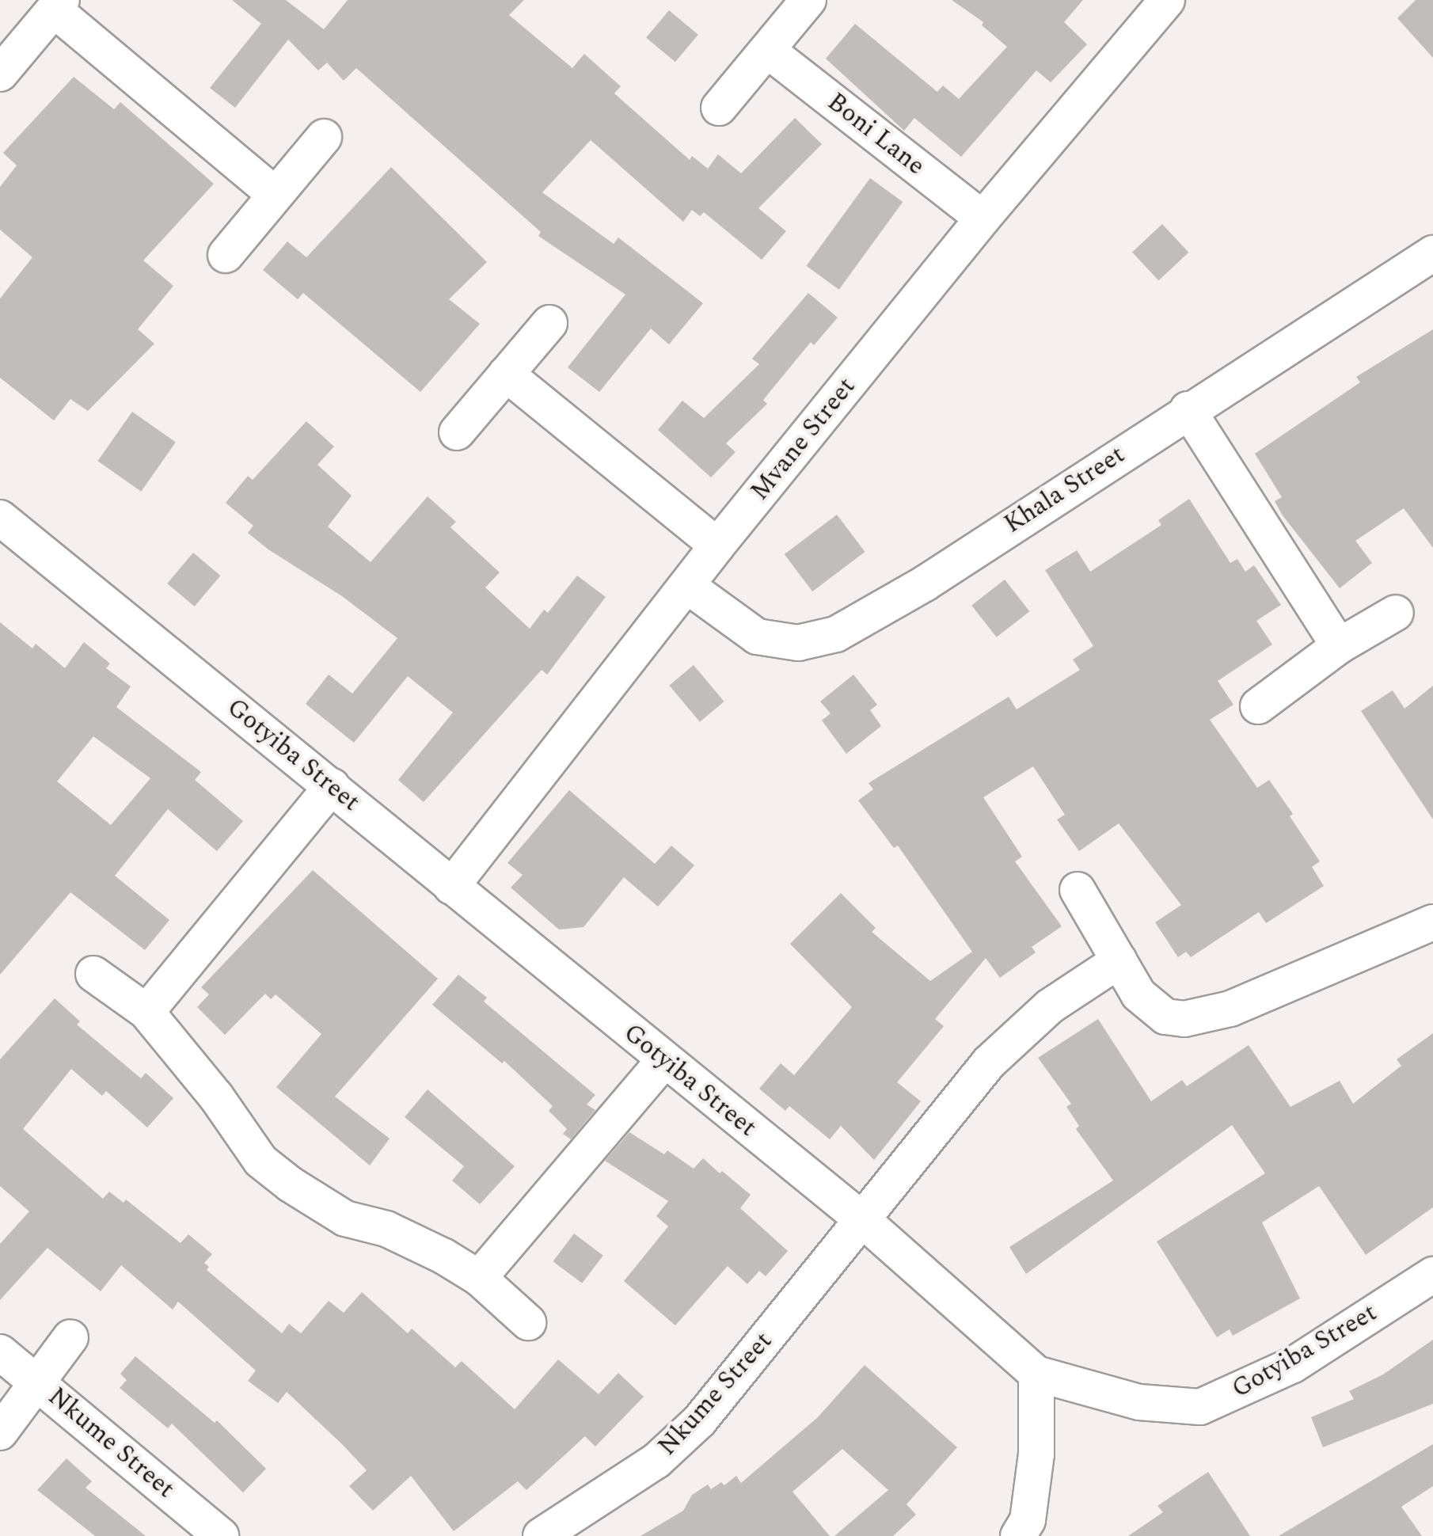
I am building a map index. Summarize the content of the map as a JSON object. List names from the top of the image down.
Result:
{
  "streets": {
    "street": [
      "Boni Lane",
      "Mvane Street",
      "Khala Street",
      "Gotyiba Street",
      "Nkume Street"
    ]
  },
  "crossings": [
    ["Boni Lane", "Mvane Street"],
    ["Mvane Street", "Khala Street"],
    ["Mvane Street", "Gotyiba Street"],
    ["Gotyiba Street", "Nkume Street"]
  ]
}
